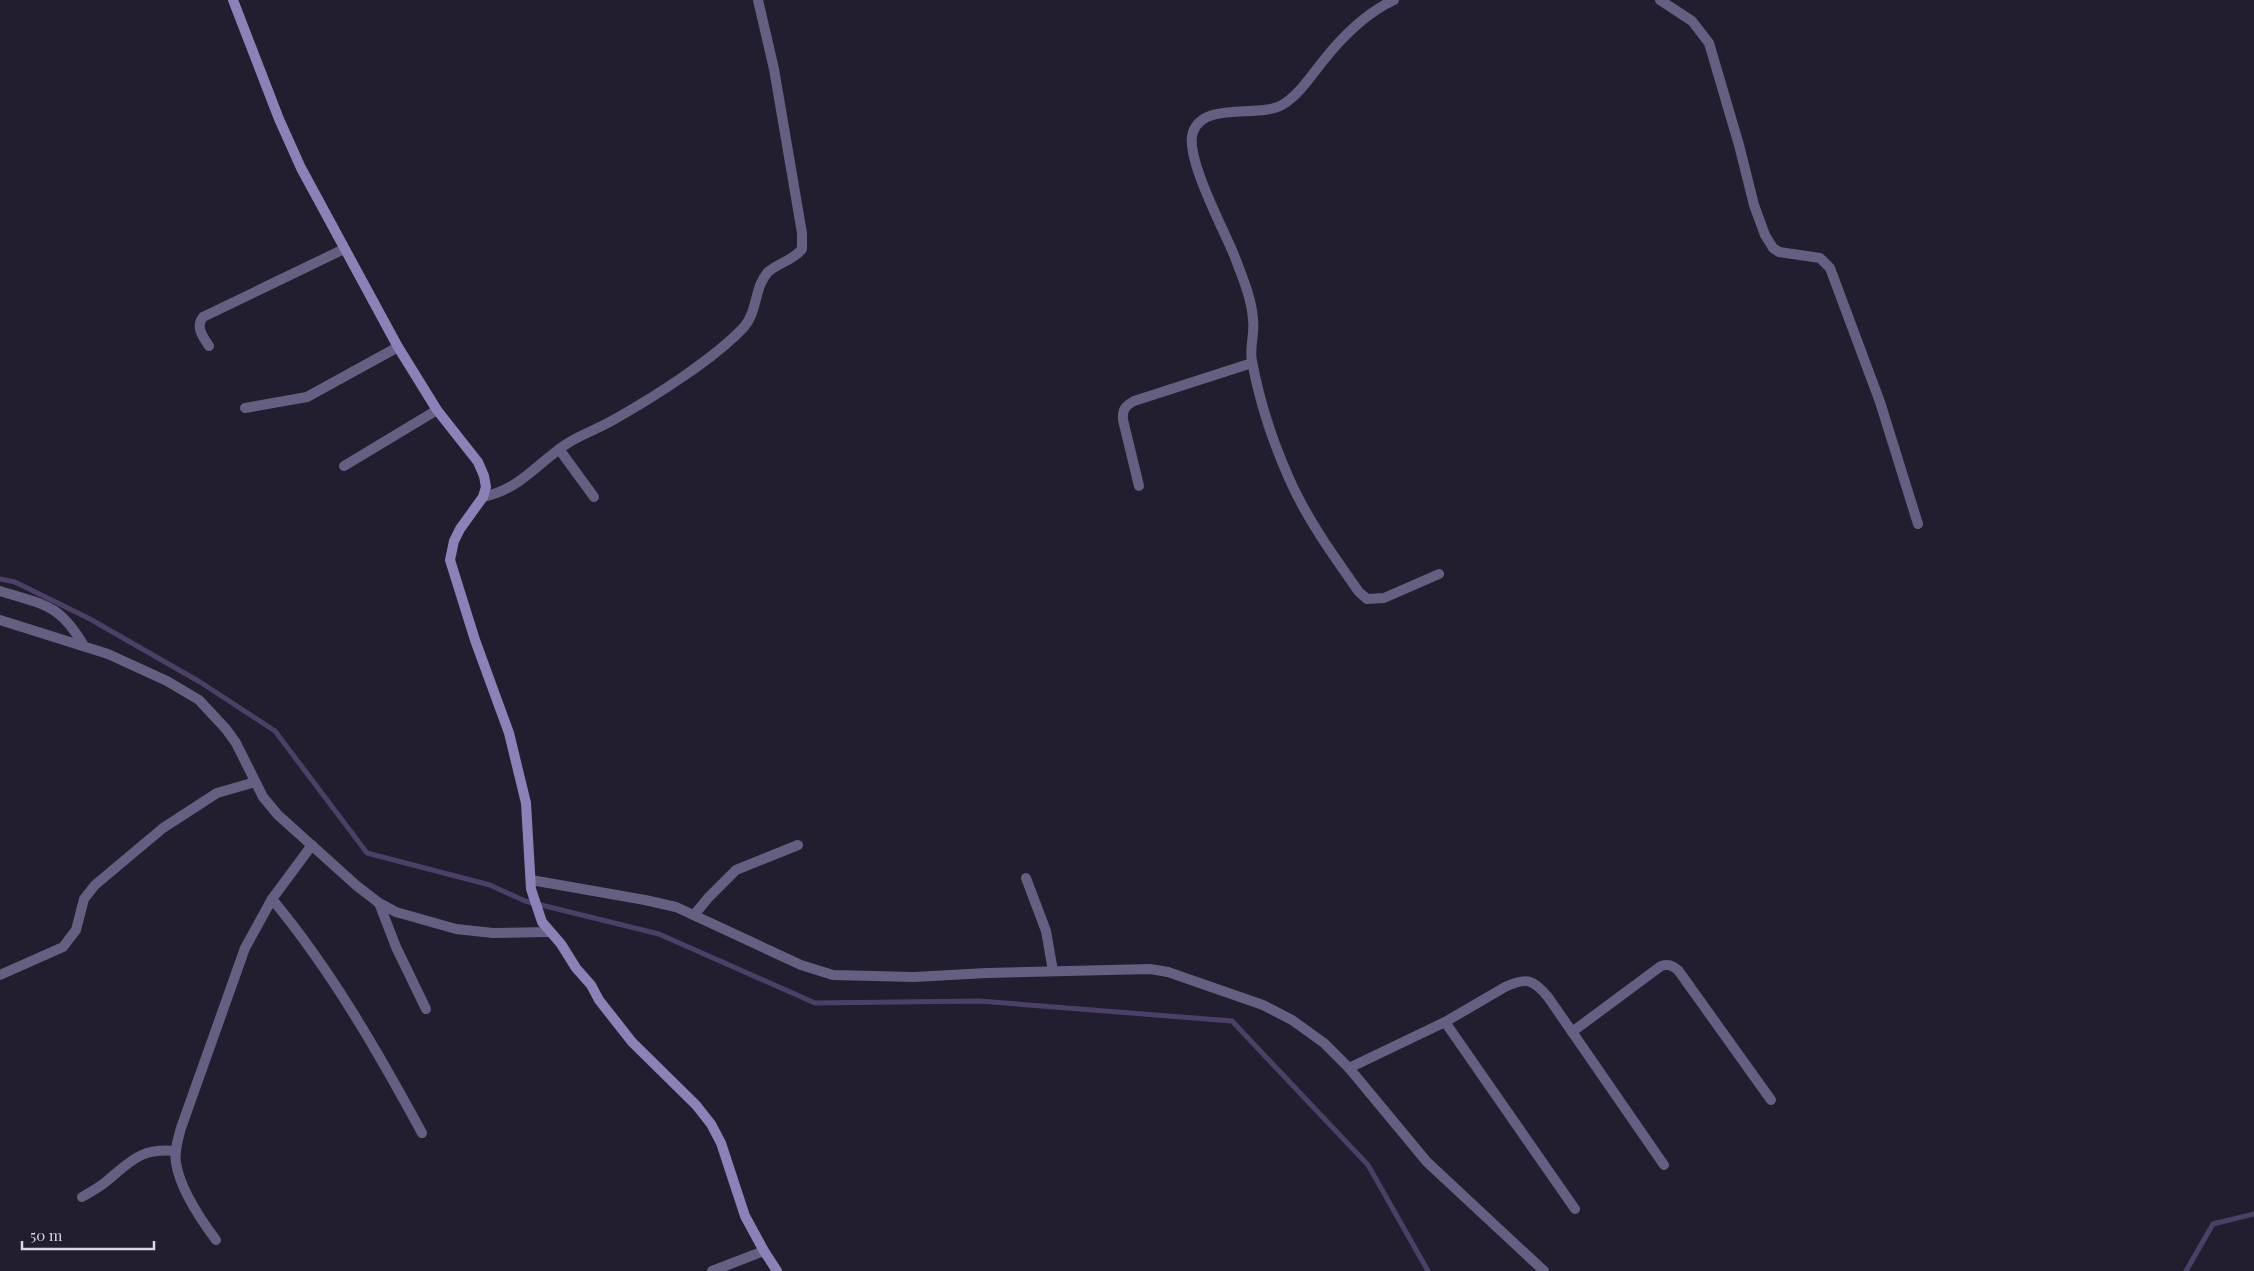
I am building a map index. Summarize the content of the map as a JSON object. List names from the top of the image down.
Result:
{
  "scale_bar": "50 m"
}
